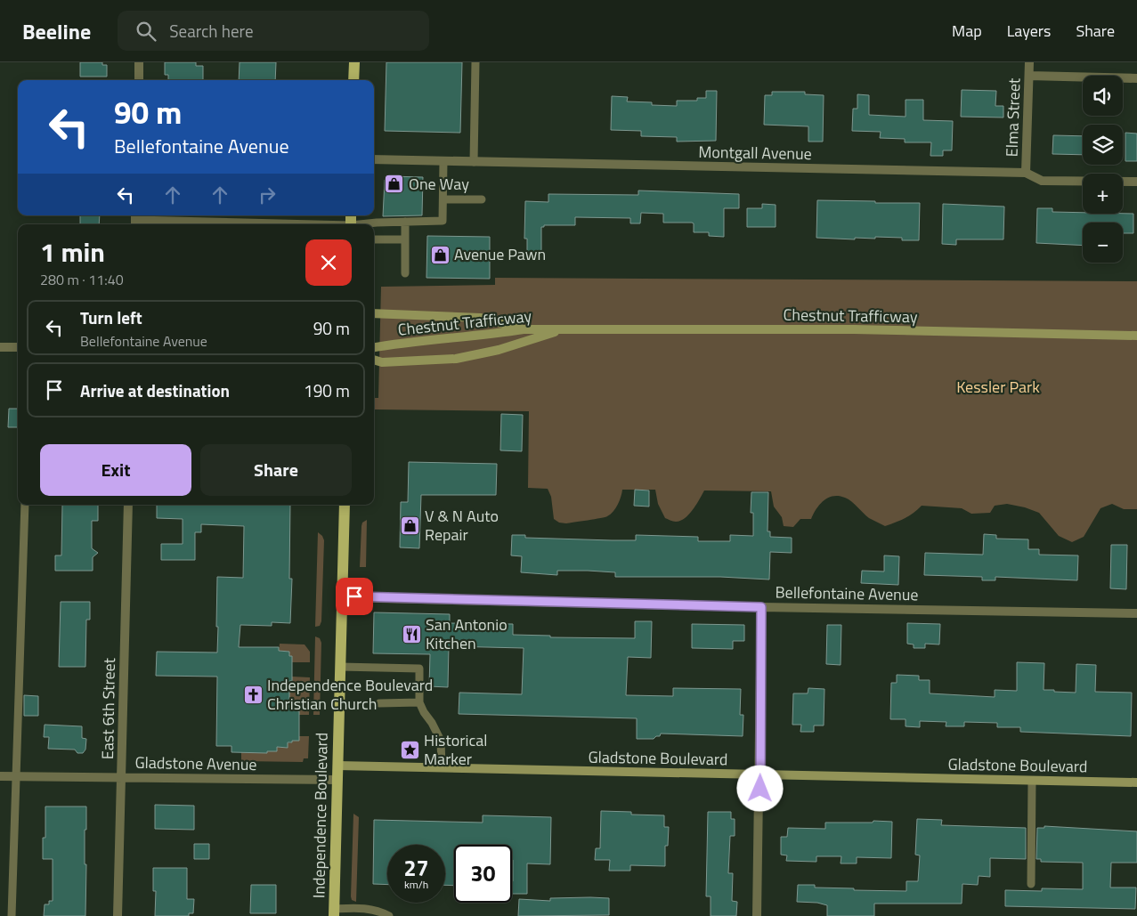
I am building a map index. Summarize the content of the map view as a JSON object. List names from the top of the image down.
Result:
{
  "streets": {
    "main road": ["Independence Boulevard"],
    "street": [
      "Elma Street",
      "Montgall Avenue",
      "Chestnut Trafficway",
      "Bellefontaine Avenue",
      "East 6th Street",
      "Gladstone Boulevard",
      "Gladstone Avenue"
    ]
  },
  "crossings": [
    ["Elma Street", "Montgall Avenue"],
    ["Bellefontaine Avenue", "Independence Boulevard"],
    ["East 6th Street", "Gladstone Avenue"],
    ["Gladstone Boulevard", "Independence Boulevard"],
    ["Gladstone Avenue", "Independence Boulevard"]
  ],
  "parks": ["Kessler Park"],
  "places": {
    "shop": ["One Way", "Avenue Pawn", "V & N Auto Repair"],
    "restaurant": ["San Antonio Kitchen"],
    "church": ["Independence Boulevard Christian Church"],
    "place": ["Historical Marker"]
  },
  "page": {
    "header": "Beeline",
    "search": "Search here",
    "nav": ["Map", "Layers", "Share"],
    "map_buttons": ["+", "−"],
    "turn": ["90 m", "Bellefontaine Avenue"],
    "heading": ["1 min", "280 m · 11:40"],
    "list": [
      {
        "name": "Turn left",
        "note": "Bellefontaine Avenue",
        "value": "90 m"
      },
      {
        "name": "Arrive at destination",
        "value": "190 m"
      }
    ],
    "buttons": ["Exit", "Share"],
    "speed": "27 km/h",
    "limit": "30"
  }
}
